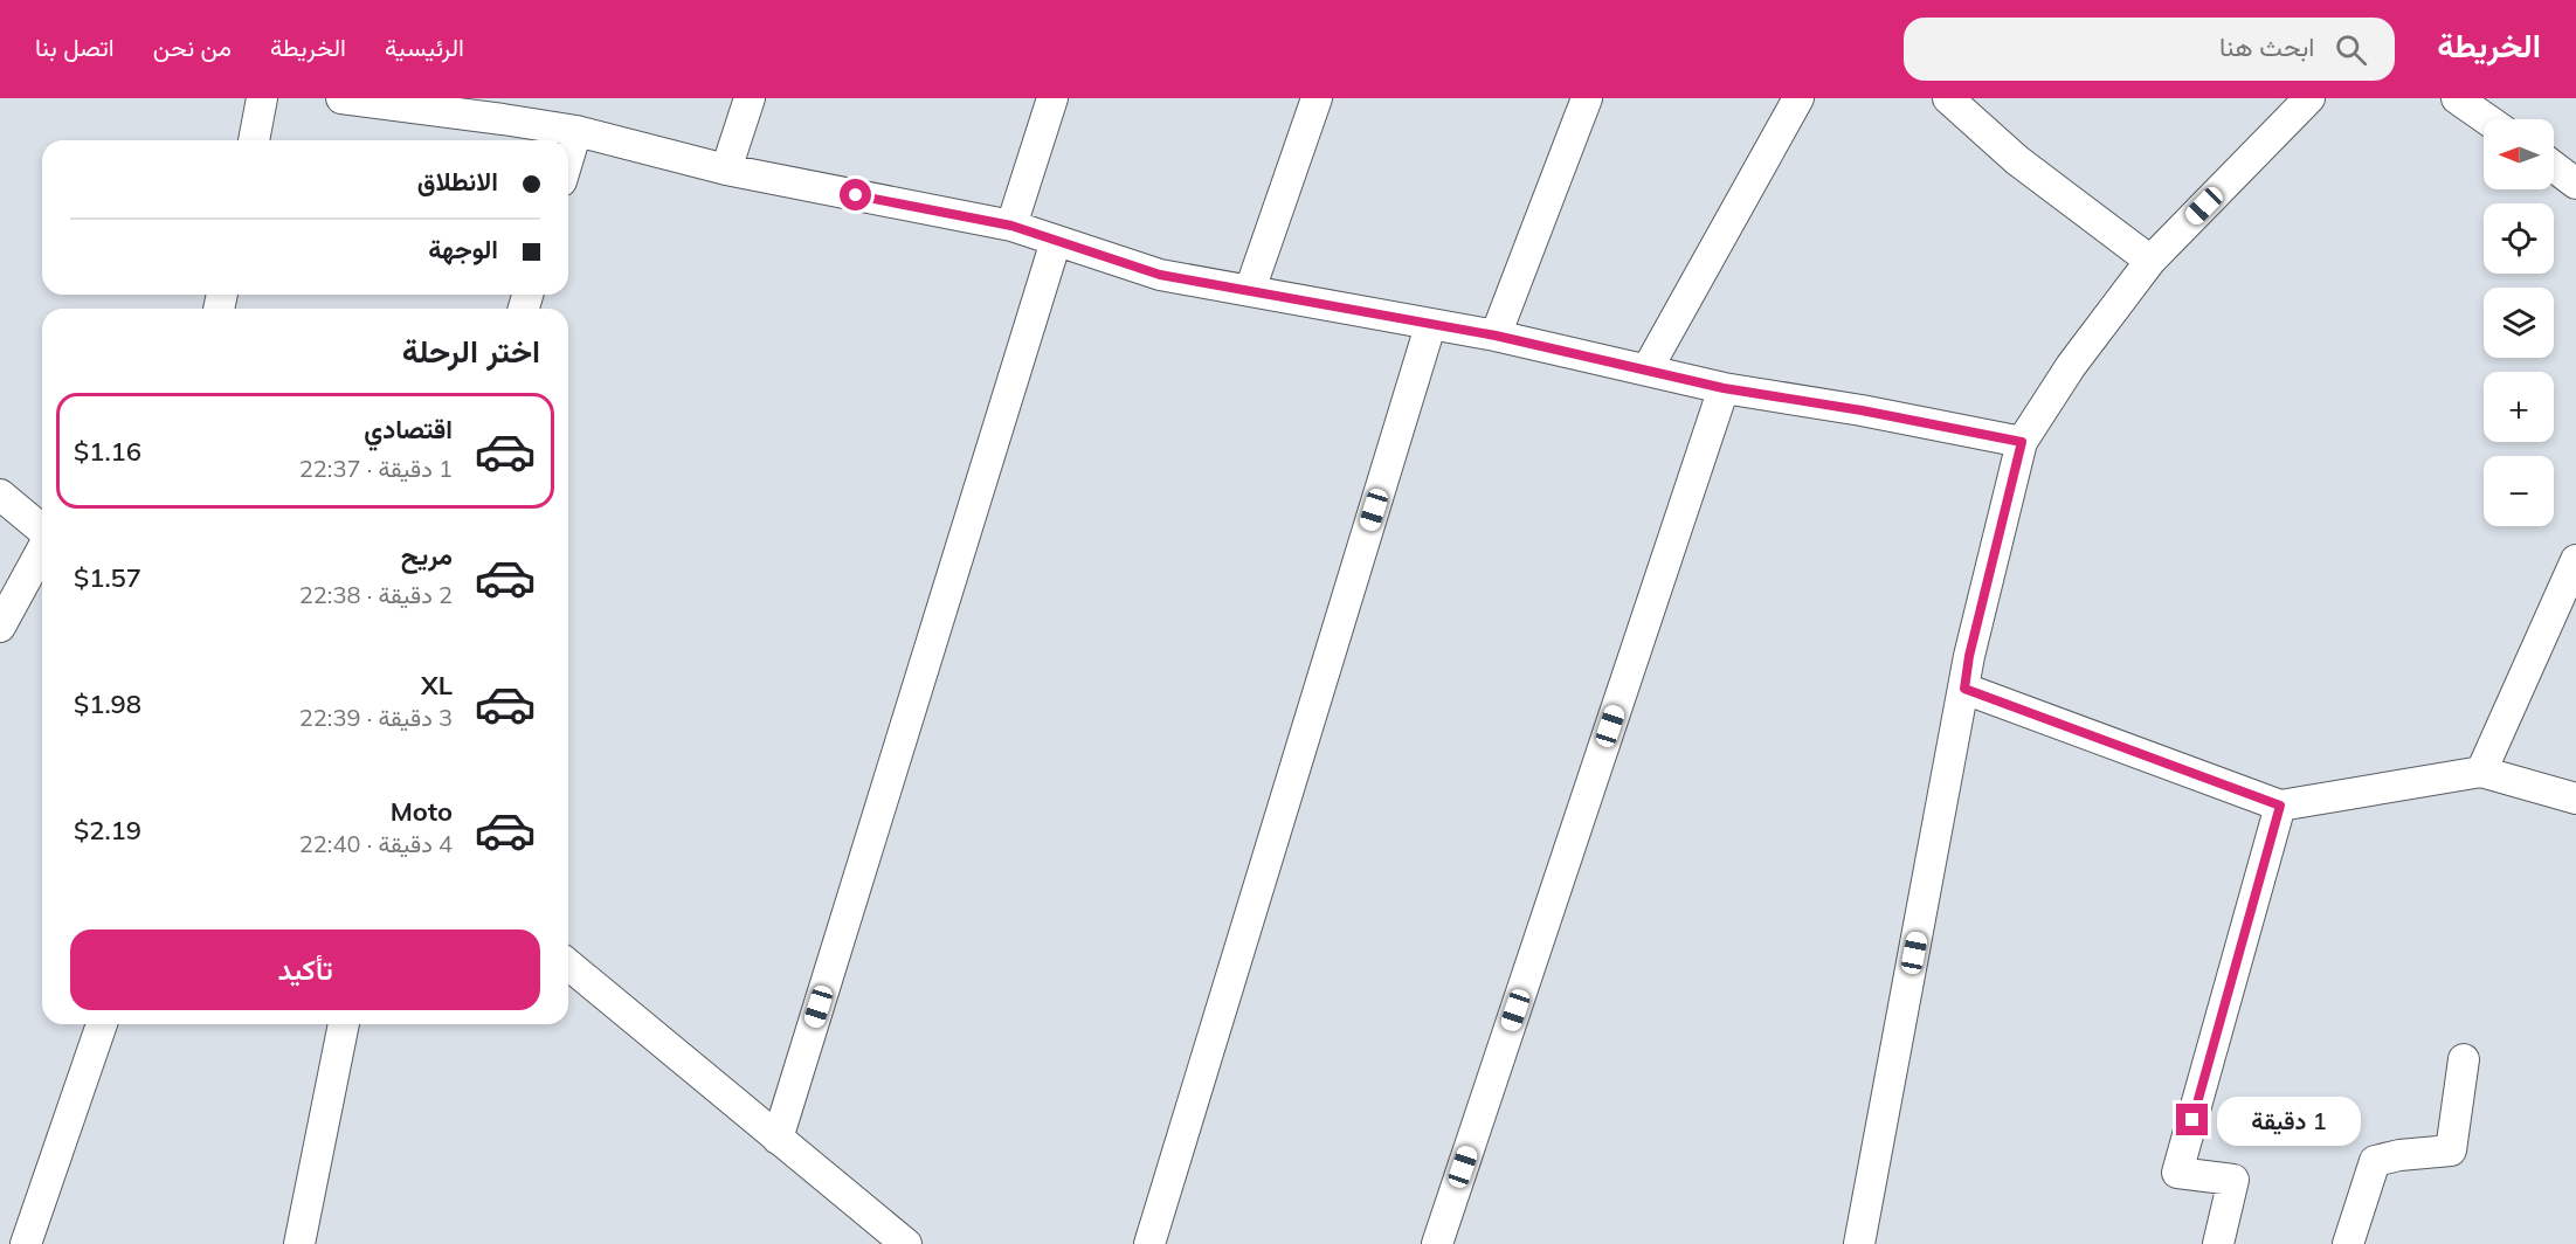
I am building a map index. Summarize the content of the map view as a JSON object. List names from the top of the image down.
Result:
{
  "north": "left",
  "page": {
    "header": "الخريطة",
    "search": "ابحث هنا",
    "nav": [
      "الرئيسية",
      "الخريطة",
      "من نحن",
      "اتصل بنا"
    ],
    "map_buttons": ["+", "−"],
    "banner": ["الانطلاق", "الوجهة"],
    "heading": "اختر الرحلة",
    "list": [
      {
        "name": "اقتصادي",
        "note": "1 دقيقة · 22:37",
        "value": "$1.16"
      },
      {
        "name": "مريح",
        "note": "2 دقيقة · 22:38",
        "value": "$1.57"
      },
      {
        "name": "XL",
        "note": "3 دقيقة · 22:39",
        "value": "$1.98"
      },
      {
        "name": "Moto",
        "note": "4 دقيقة · 22:40",
        "value": "$2.19"
      }
    ],
    "buttons": "تأكيد",
    "bubble": "1 دقيقة"
  }
}
